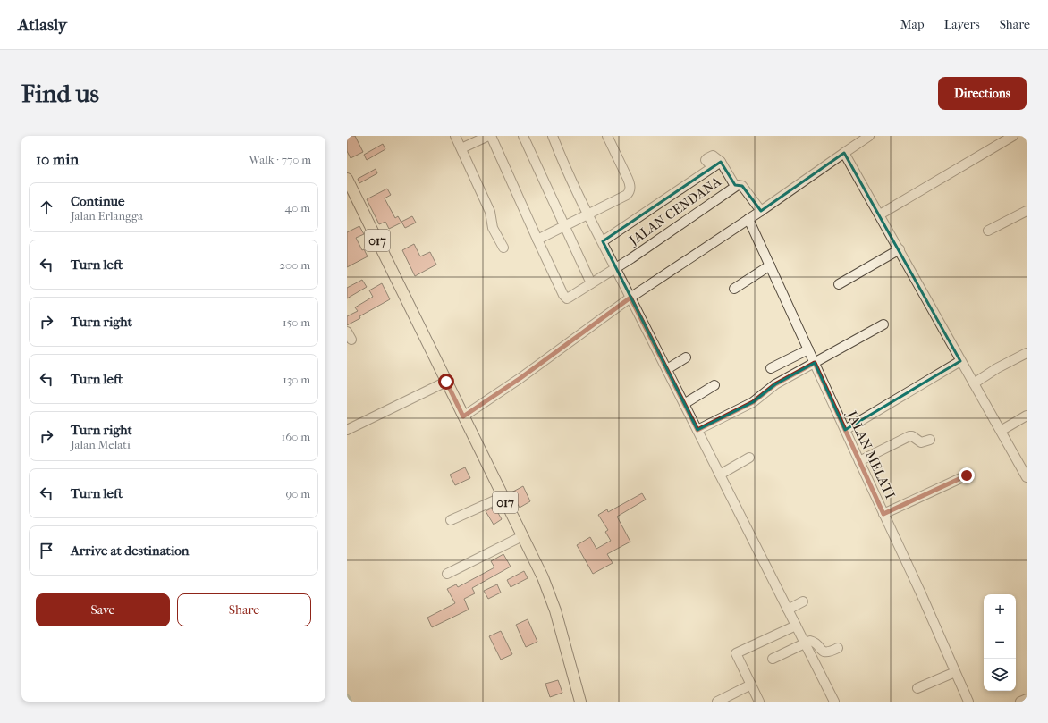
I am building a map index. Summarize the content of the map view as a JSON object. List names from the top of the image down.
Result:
{
  "streets": {
    "main road": ["017"],
    "street": ["JALAN CENDANA", "JALAN MELATI"]
  },
  "page": {
    "header": "Atlasly",
    "nav": ["Map", "Layers", "Share"],
    "buttons": [
      "Directions",
      ["Save", "Share"]
    ],
    "title": "Find us",
    "heading": ["10 min", "Walk · 770 m"],
    "list": [
      ["Continue", "Jalan Erlangga", "40 m"],
      ["Turn left", "200 m"],
      ["Turn right", "150 m"],
      ["Turn left", "130 m"],
      ["Turn right", "Jalan Melati", "160 m"],
      ["Turn left", "90 m"],
      "Arrive at destination"
    ],
    "map_buttons": ["+", "−"]
  }
}
